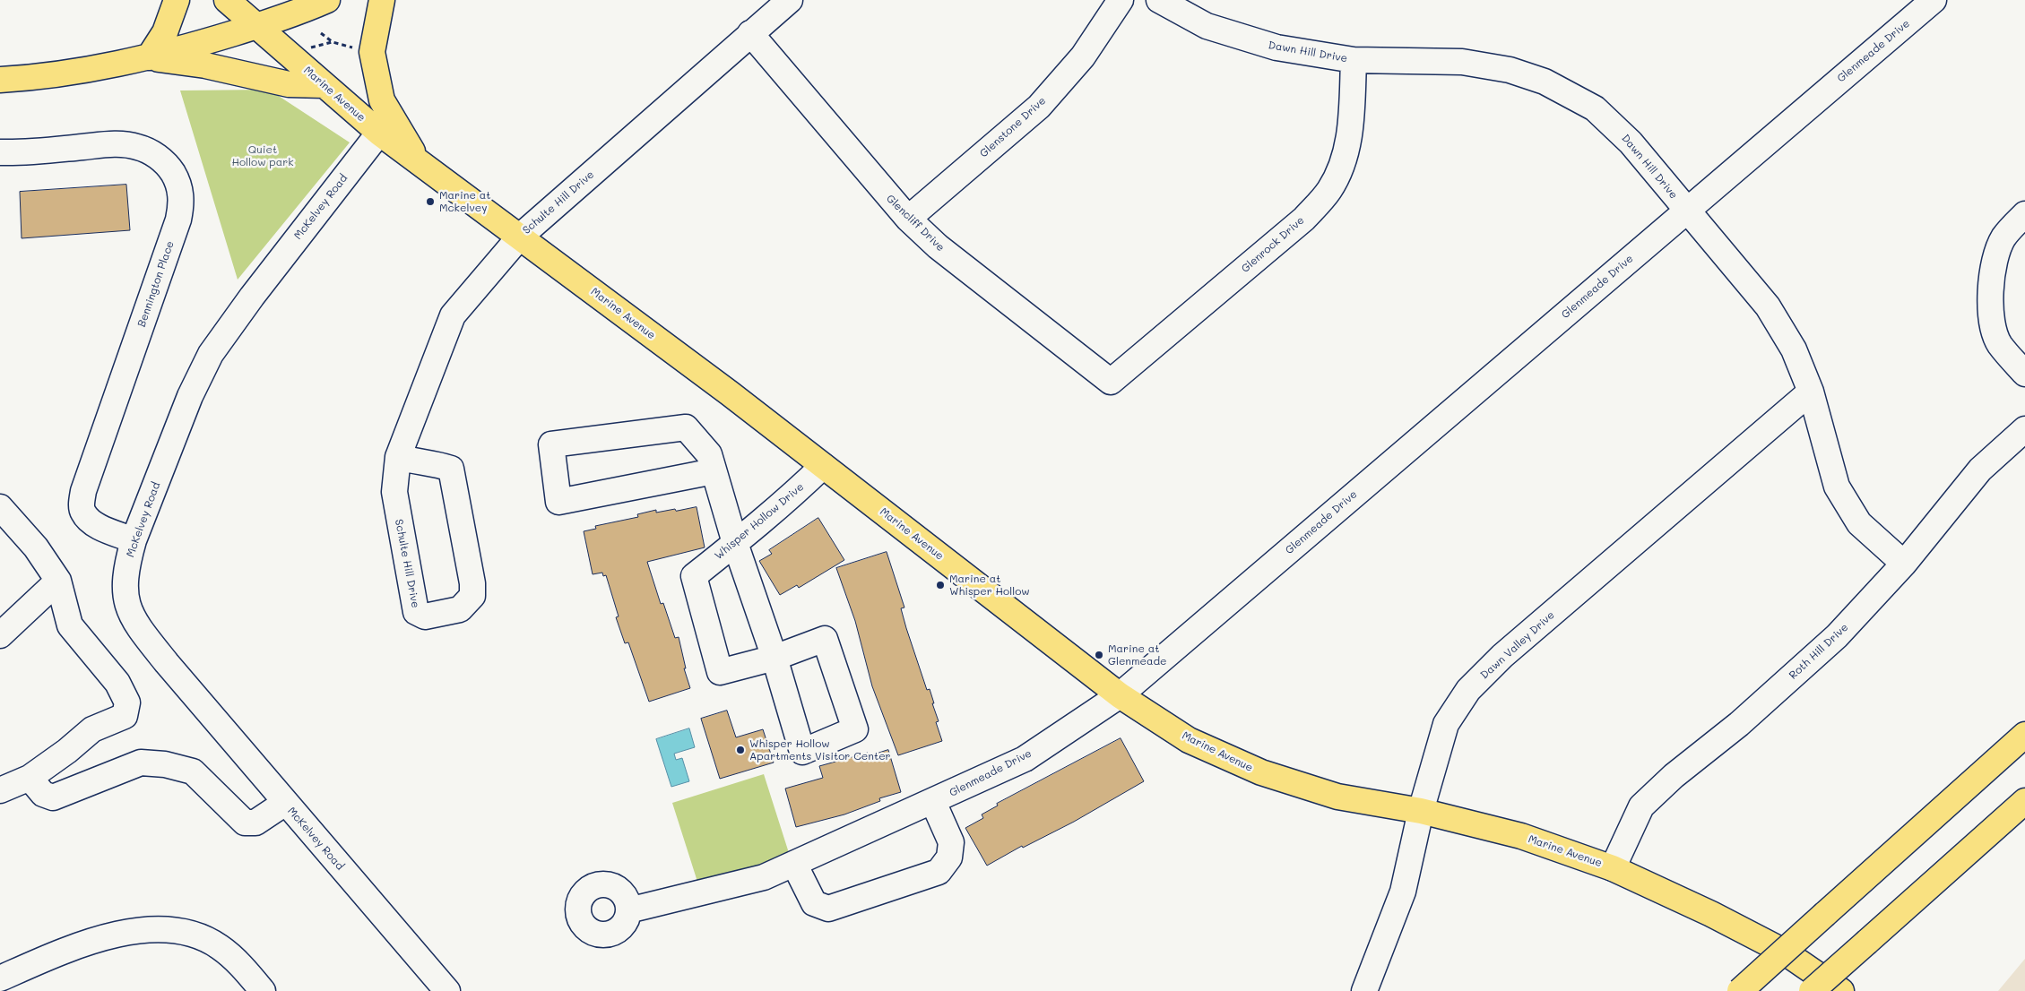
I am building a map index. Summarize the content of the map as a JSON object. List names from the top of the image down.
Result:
{
  "streets": {
    "main road": ["Marine Avenue"],
    "street": [
      "Glenmeade Drive",
      "Dawn Hill Drive",
      "Glenstone Drive",
      "Schulte Hill Drive",
      "McKelvey Road",
      "Glencliff Drive",
      "Glenrock Drive",
      "Bennington Place",
      "Whisper Hollow Drive",
      "Dawn Valley Drive",
      "Roth Hill Drive"
    ]
  },
  "crossings": [
    ["Glenmeade Drive", "Dawn Hill Drive"],
    ["Glenmeade Drive", "Marine Avenue"],
    ["Dawn Hill Drive", "Glenrock Drive"],
    ["Dawn Hill Drive", "Dawn Valley Drive"],
    ["Dawn Hill Drive", "Roth Hill Drive"],
    ["Marine Avenue", "Schulte Hill Drive"],
    ["Marine Avenue", "McKelvey Road"],
    ["Marine Avenue", "Whisper Hollow Drive"],
    ["Marine Avenue", "Dawn Valley Drive"],
    ["Marine Avenue", "Roth Hill Drive"],
    ["Glenstone Drive", "Glencliff Drive"],
    ["Schulte Hill Drive", "Glencliff Drive"],
    ["McKelvey Road", "Bennington Place"],
    ["Glencliff Drive", "Glenrock Drive"]
  ],
  "parks": ["Quiet Hollow park"],
  "places": [
    "Marine at Mckelvey",
    "Marine at Whisper Hollow",
    "Marine at Glenmeade",
    "Whisper Hollow Apartments Visitor Center"
  ]
}
